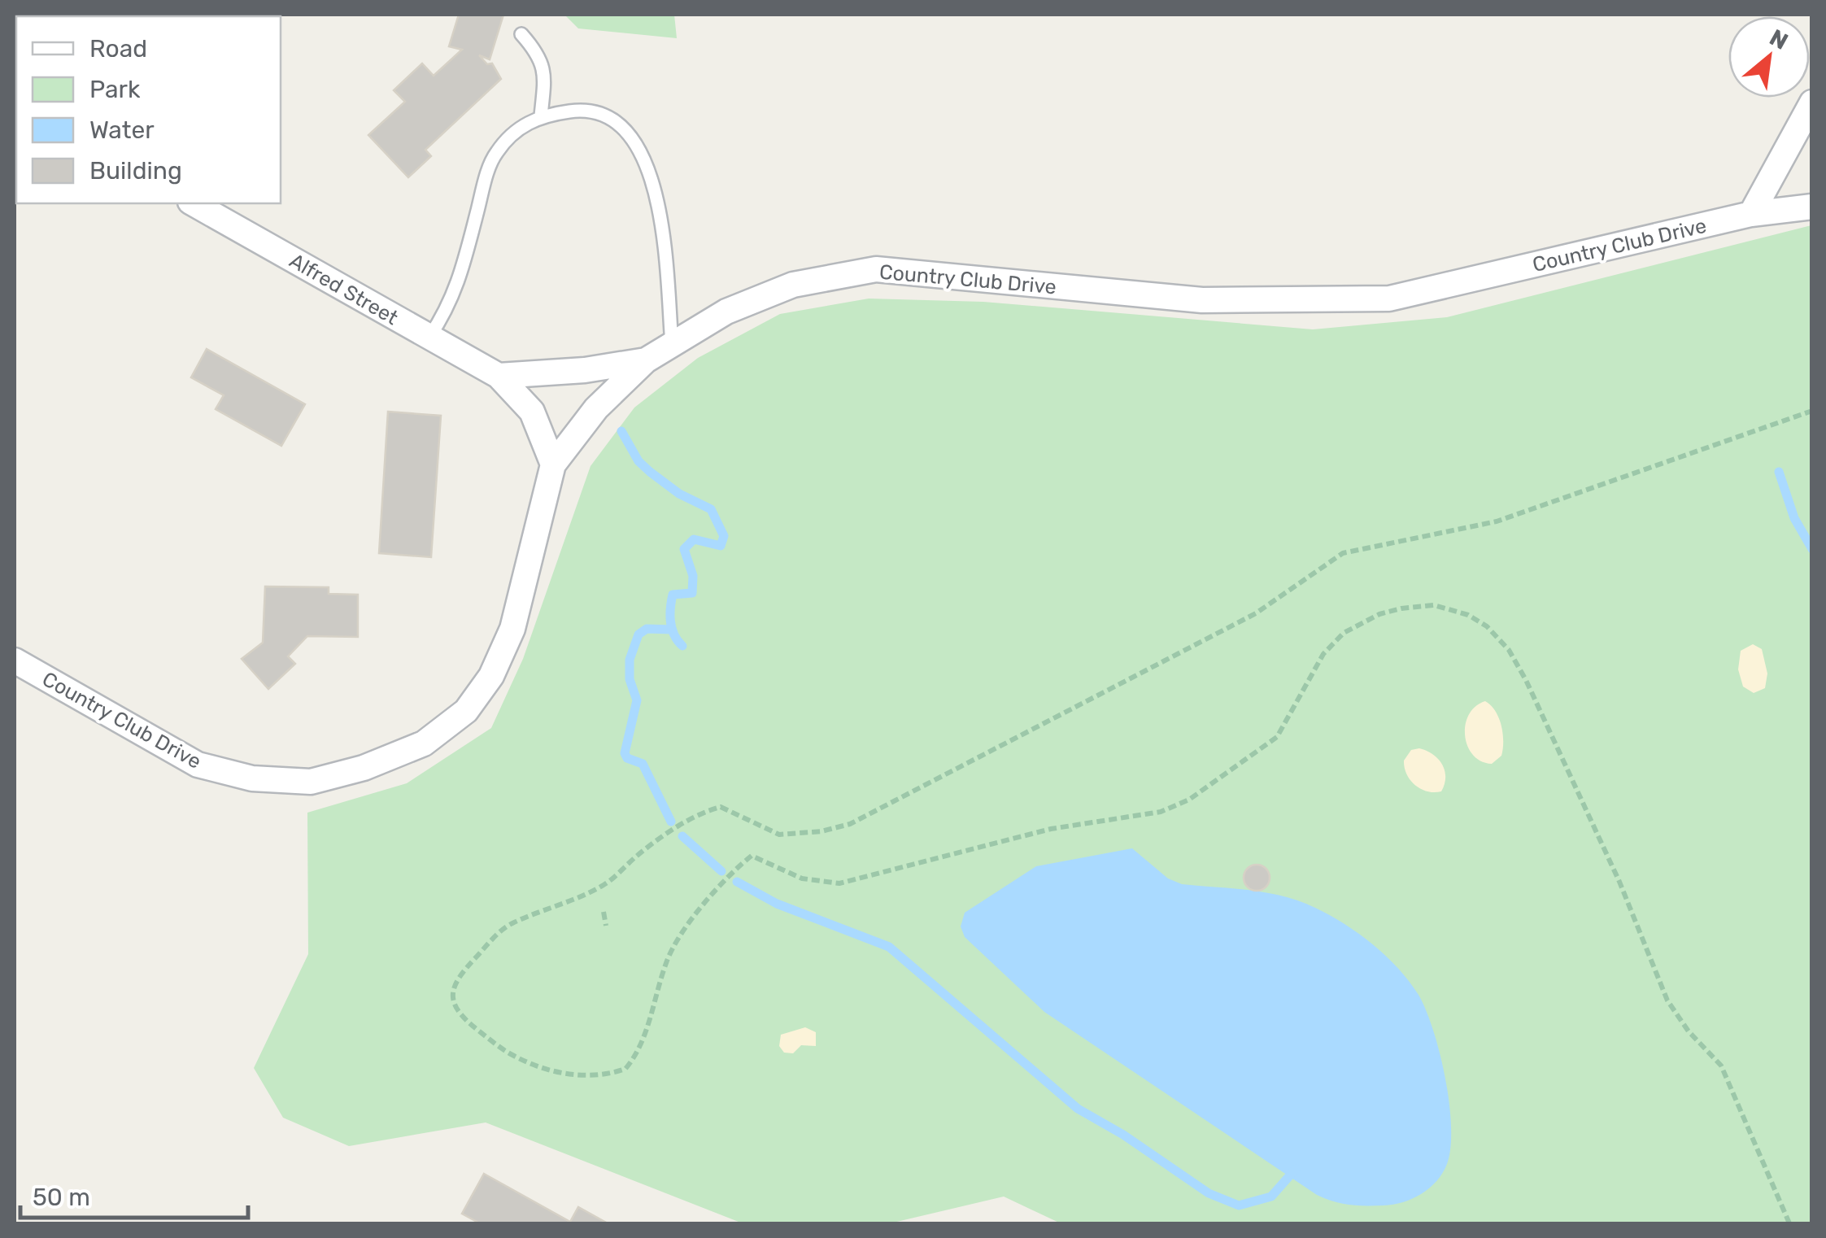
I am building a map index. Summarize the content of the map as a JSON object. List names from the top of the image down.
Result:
{
  "streets": {
    "street": ["Country Club Drive", "Alfred Street"]
  },
  "crossings": [
    ["Country Club Drive", "Alfred Street"]
  ],
  "legend": [
    "Road",
    "Park",
    "Water",
    "Building"
  ],
  "scale_bar": "50 m",
  "north": "top right"
}
